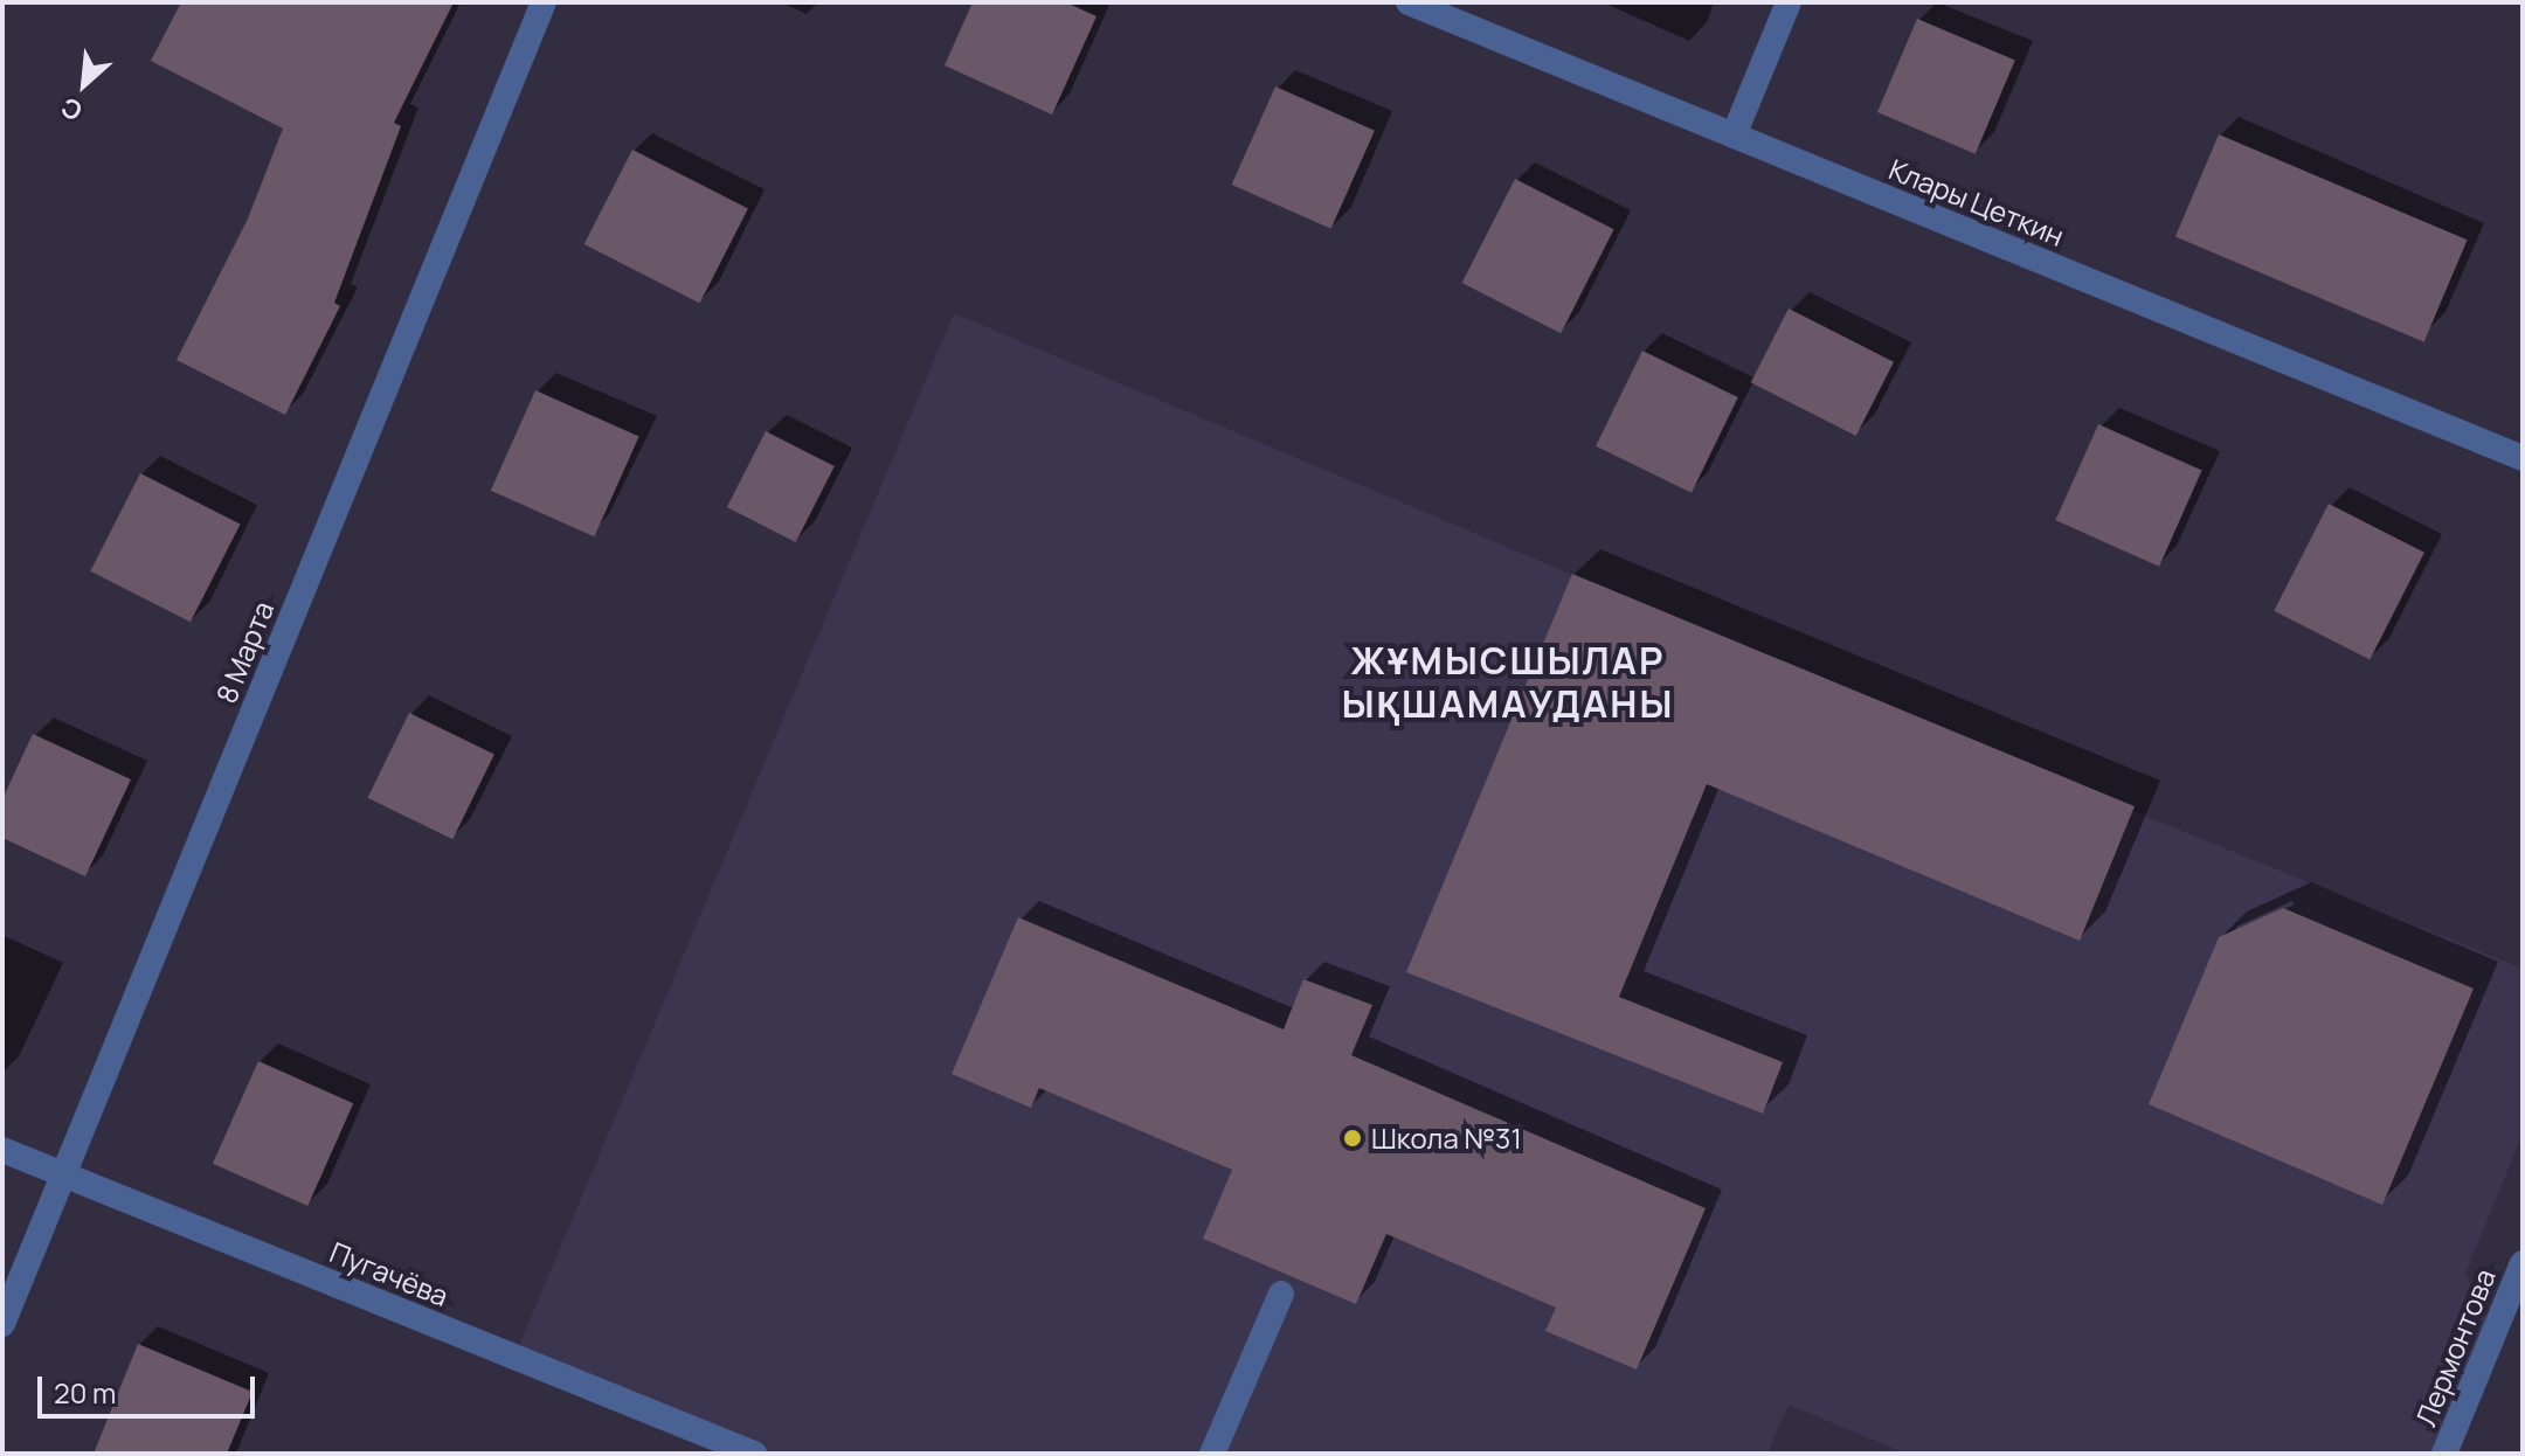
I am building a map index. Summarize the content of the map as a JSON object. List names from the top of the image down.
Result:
{
  "streets": {
    "street": [
      "Клары Цеткин",
      "8 Марта",
      "Пугачёва",
      "Лермонтова"
    ]
  },
  "crossings": [
    ["8 Марта", "Пугачёва"]
  ],
  "districts": ["ЖҰМЫСШЫЛАР ЫҚШАМАУДАНЫ"],
  "places": ["Школа №31"],
  "scale_bar": "20 m",
  "north": "bottom left"
}
